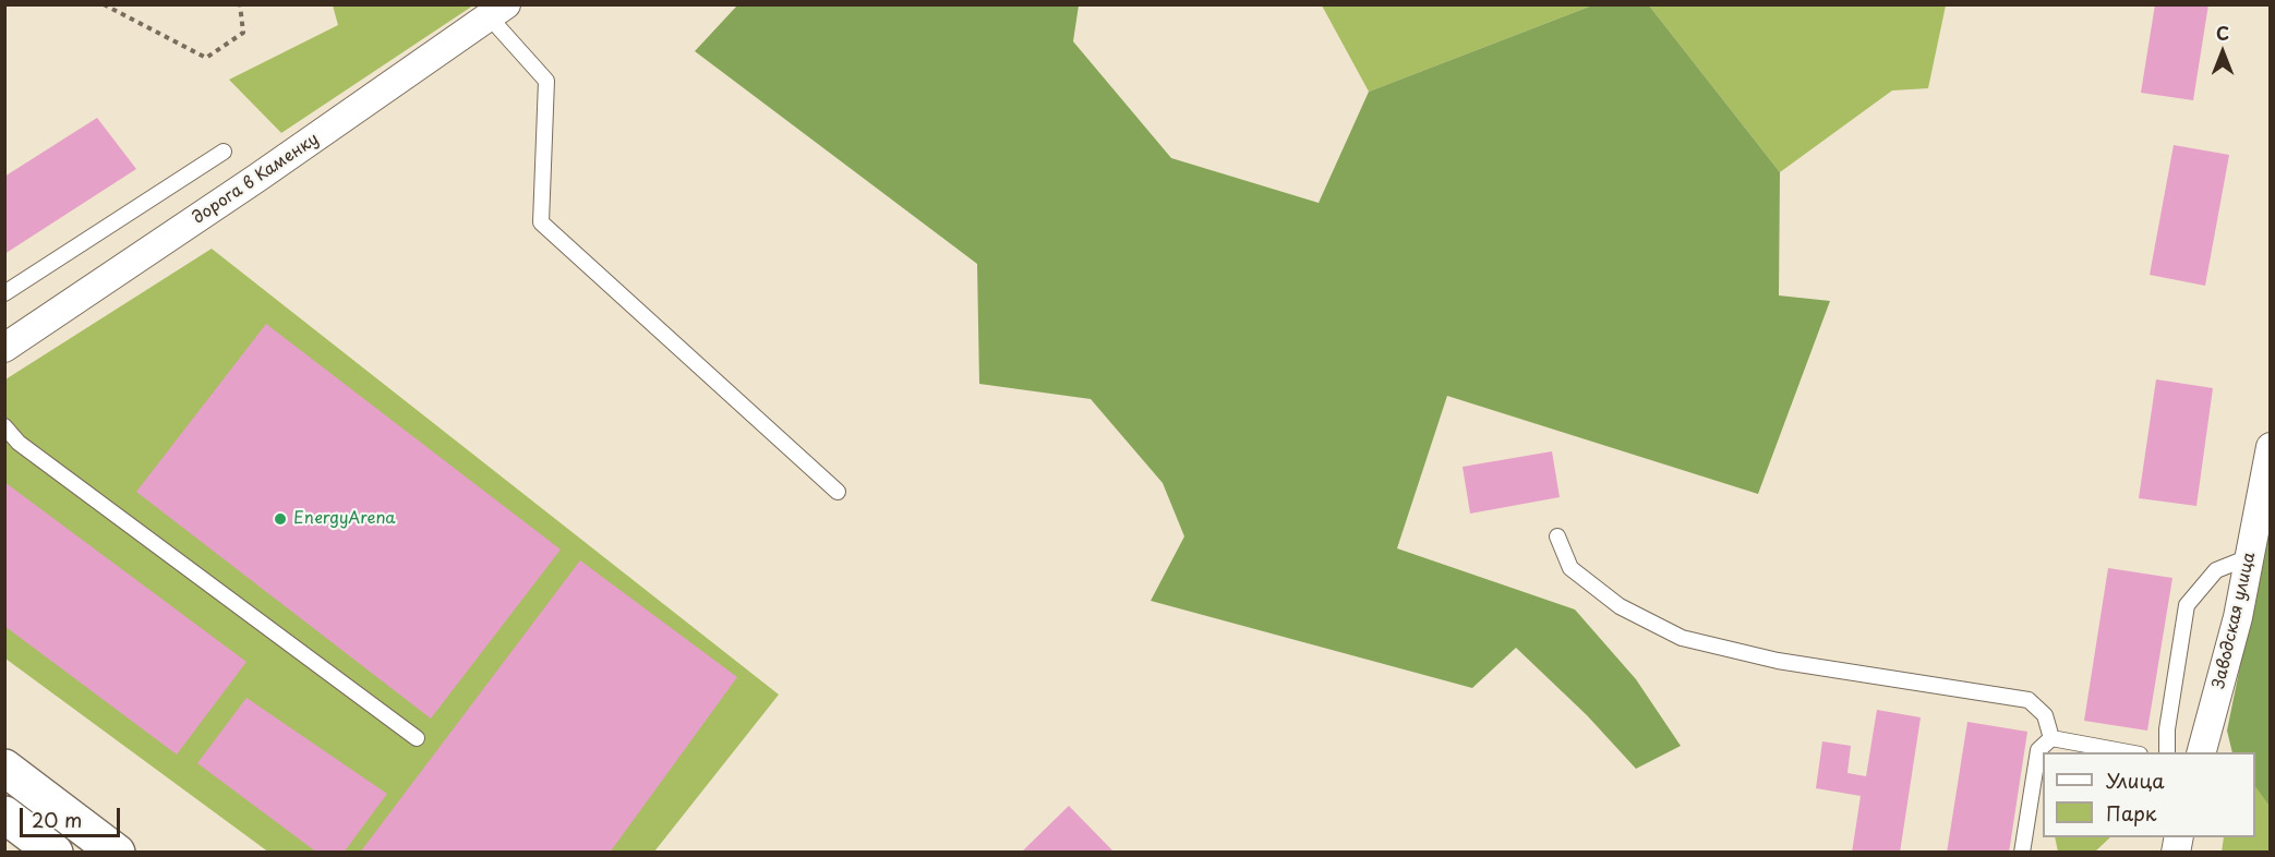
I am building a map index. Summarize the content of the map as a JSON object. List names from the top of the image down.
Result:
{
  "streets": {
    "street": ["дорога в Каменку", "Заводская улица"]
  },
  "places": ["EnergyArena"],
  "legend": ["Улица", "Парк"],
  "scale_bar": "20 m",
  "north": "top"
}
